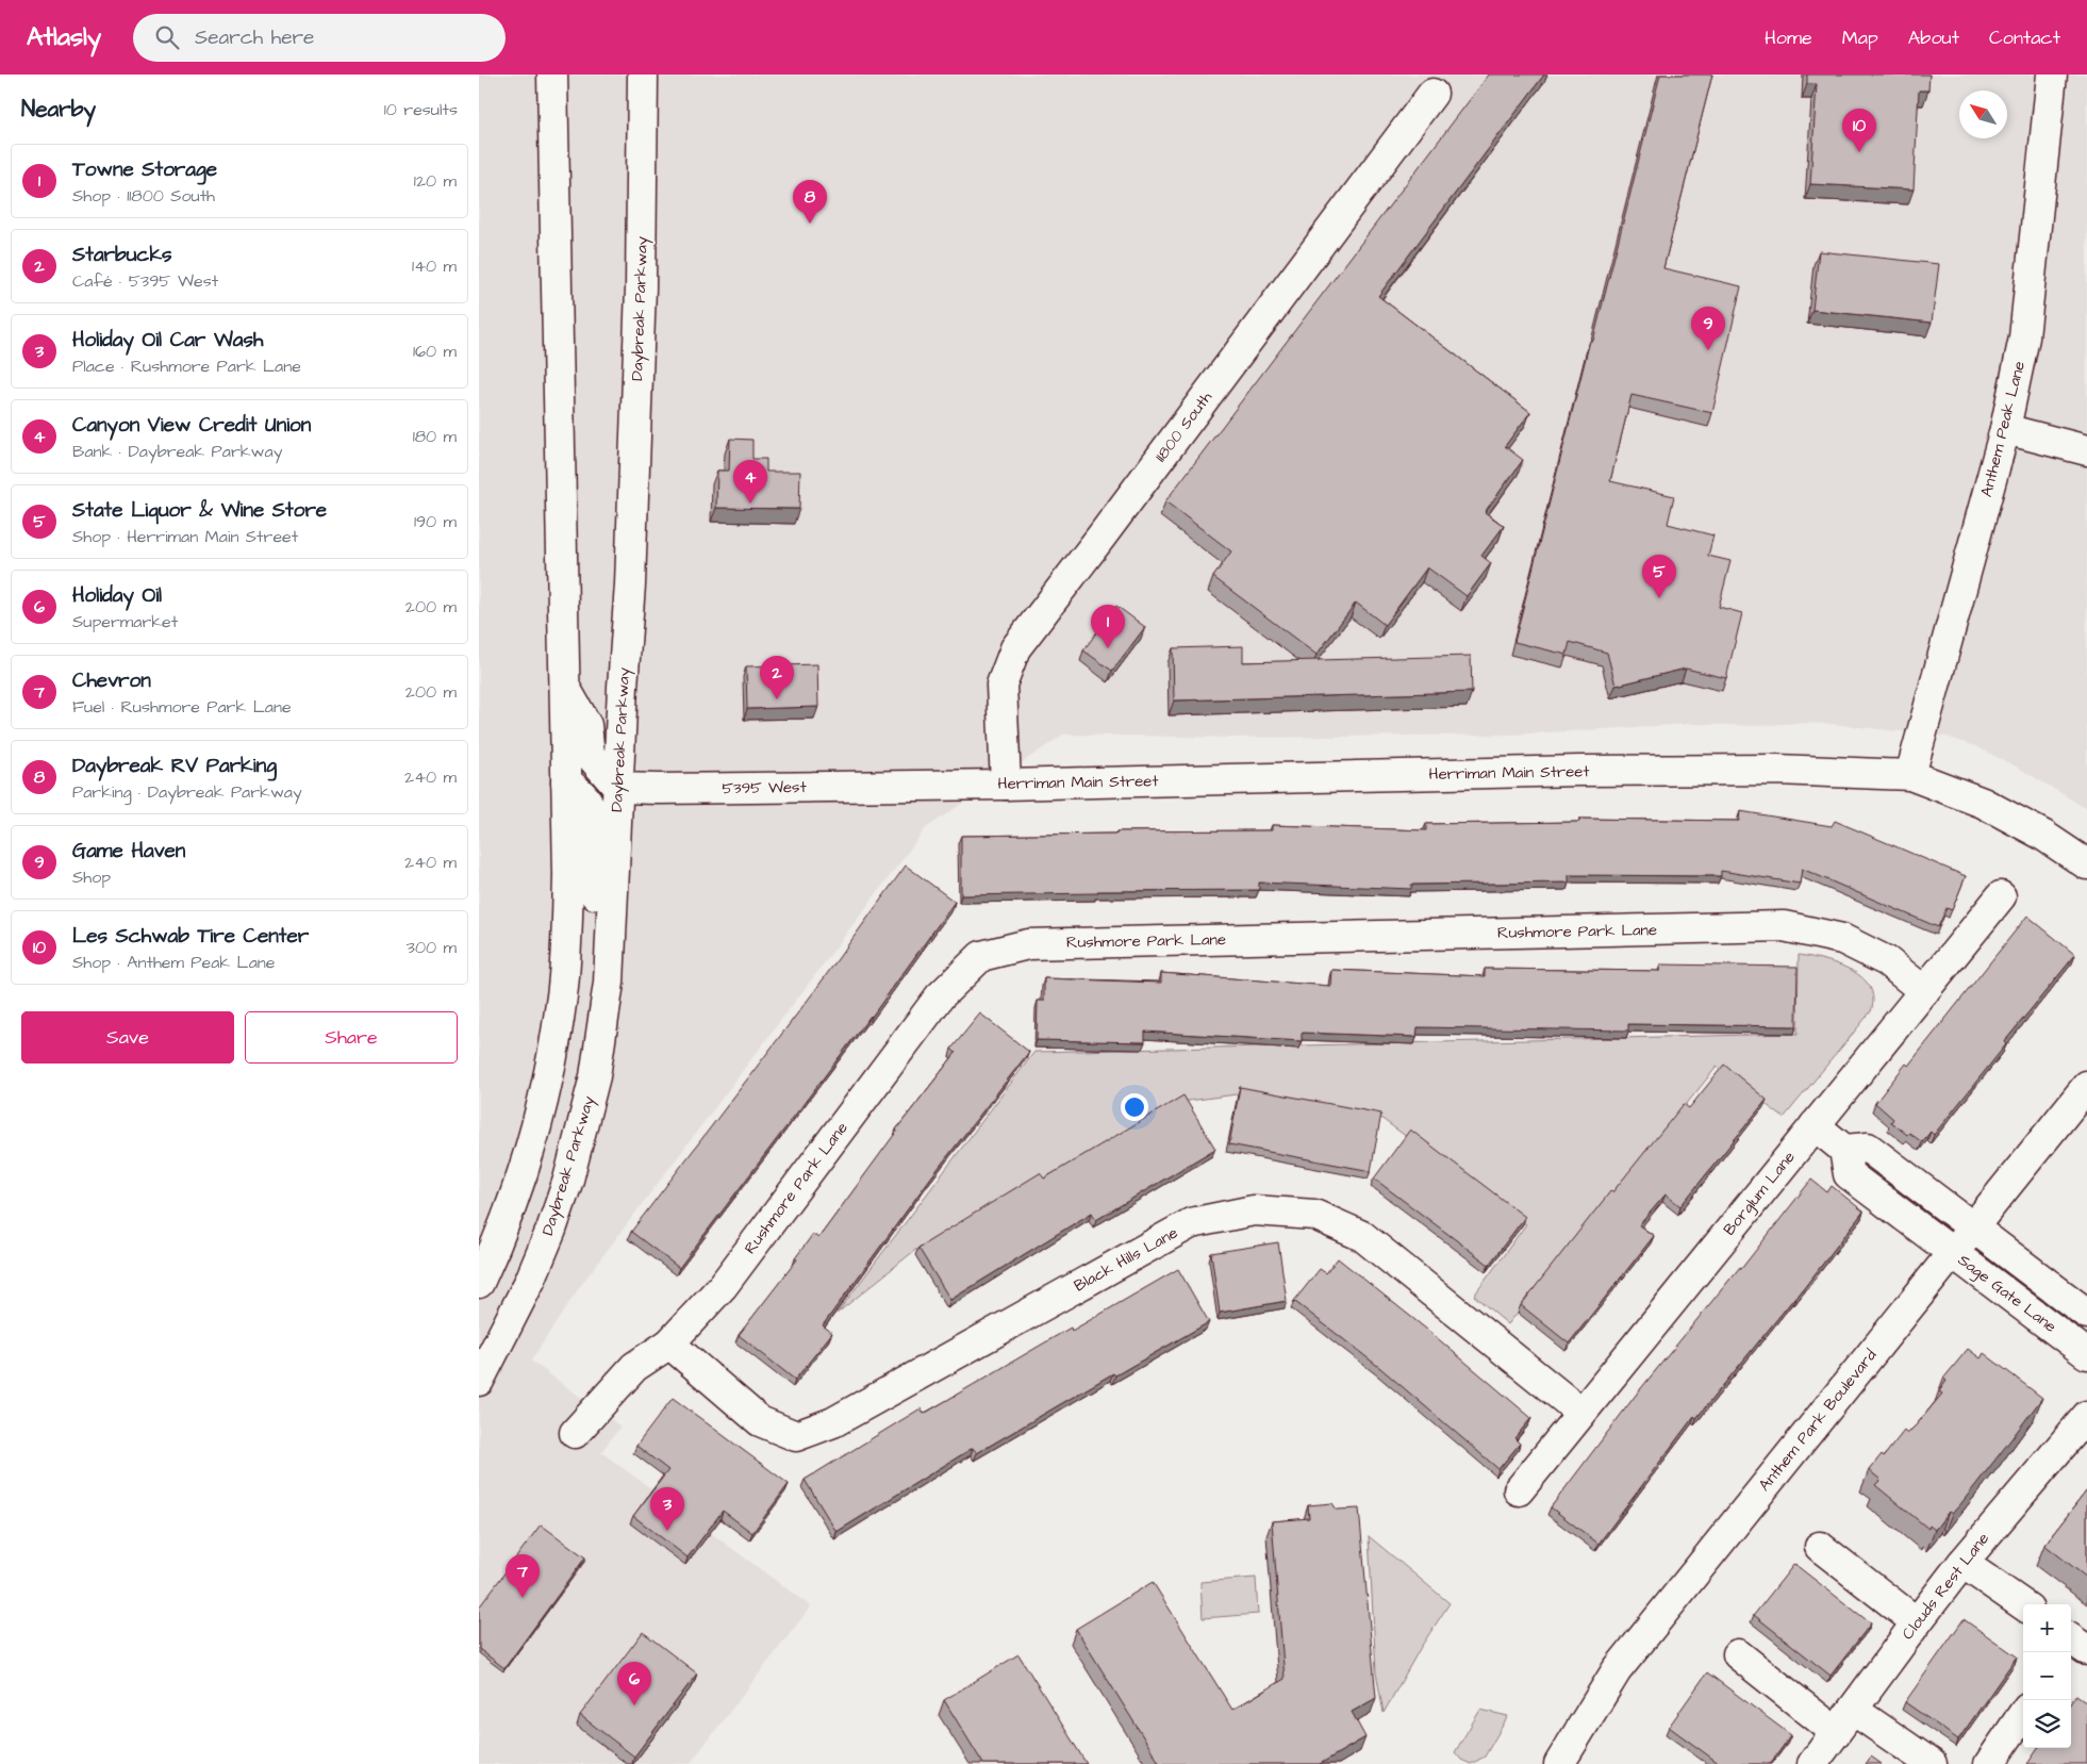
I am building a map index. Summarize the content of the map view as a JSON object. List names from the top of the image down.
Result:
{
  "streets": {
    "street": [
      "Daybreak Parkway",
      "11800 South",
      "Anthem Peak Lane",
      "Herriman Main Street",
      "5395 West",
      "Rushmore Park Lane",
      "Borglum Lane",
      "Black Hills Lane",
      "Sage Gate Lane",
      "Anthem Park Boulevard",
      "Clouds Rest Lane"
    ]
  },
  "crossings": [
    ["Daybreak Parkway", "5395 West"],
    ["11800 South", "Herriman Main Street"],
    ["Anthem Peak Lane", "Herriman Main Street"],
    ["Herriman Main Street", "5395 West"],
    ["Rushmore Park Lane", "Borglum Lane"],
    ["Rushmore Park Lane", "Black Hills Lane"],
    ["Borglum Lane", "Black Hills Lane"],
    ["Sage Gate Lane", "Anthem Park Boulevard"]
  ],
  "north": "top left",
  "page": {
    "header": "Atlasly",
    "search": "Search here",
    "nav": [
      "Home",
      "Map",
      "About",
      "Contact"
    ],
    "heading": ["Nearby", "10 results"],
    "pins": [
      "10",
      "8",
      "9",
      "4",
      "5",
      "1",
      "2",
      "3",
      "7",
      "6"
    ],
    "list": [
      {
        "mark": "1",
        "name": "Towne Storage",
        "note": "Shop · 11800 South",
        "value": "120 m"
      },
      {
        "mark": "2",
        "name": "Starbucks",
        "note": "Café · 5395 West",
        "value": "140 m"
      },
      {
        "mark": "3",
        "name": "Holiday Oil Car Wash",
        "note": "Place · Rushmore Park Lane",
        "value": "160 m"
      },
      {
        "mark": "4",
        "name": "Canyon View Credit Union",
        "note": "Bank · Daybreak Parkway",
        "value": "180 m"
      },
      {
        "mark": "5",
        "name": "State Liquor & Wine Store",
        "note": "Shop · Herriman Main Street",
        "value": "190 m"
      },
      {
        "mark": "6",
        "name": "Holiday Oil",
        "note": "Supermarket",
        "value": "200 m"
      },
      {
        "mark": "7",
        "name": "Chevron",
        "note": "Fuel · Rushmore Park Lane",
        "value": "200 m"
      },
      {
        "mark": "8",
        "name": "Daybreak RV Parking",
        "note": "Parking · Daybreak Parkway",
        "value": "240 m"
      },
      {
        "mark": "9",
        "name": "Game Haven",
        "note": "Shop",
        "value": "240 m"
      },
      {
        "mark": "10",
        "name": "Les Schwab Tire Center",
        "note": "Shop · Anthem Peak Lane",
        "value": "300 m"
      }
    ],
    "buttons": ["Save", "Share"],
    "map_buttons": ["+", "−"]
  }
}
